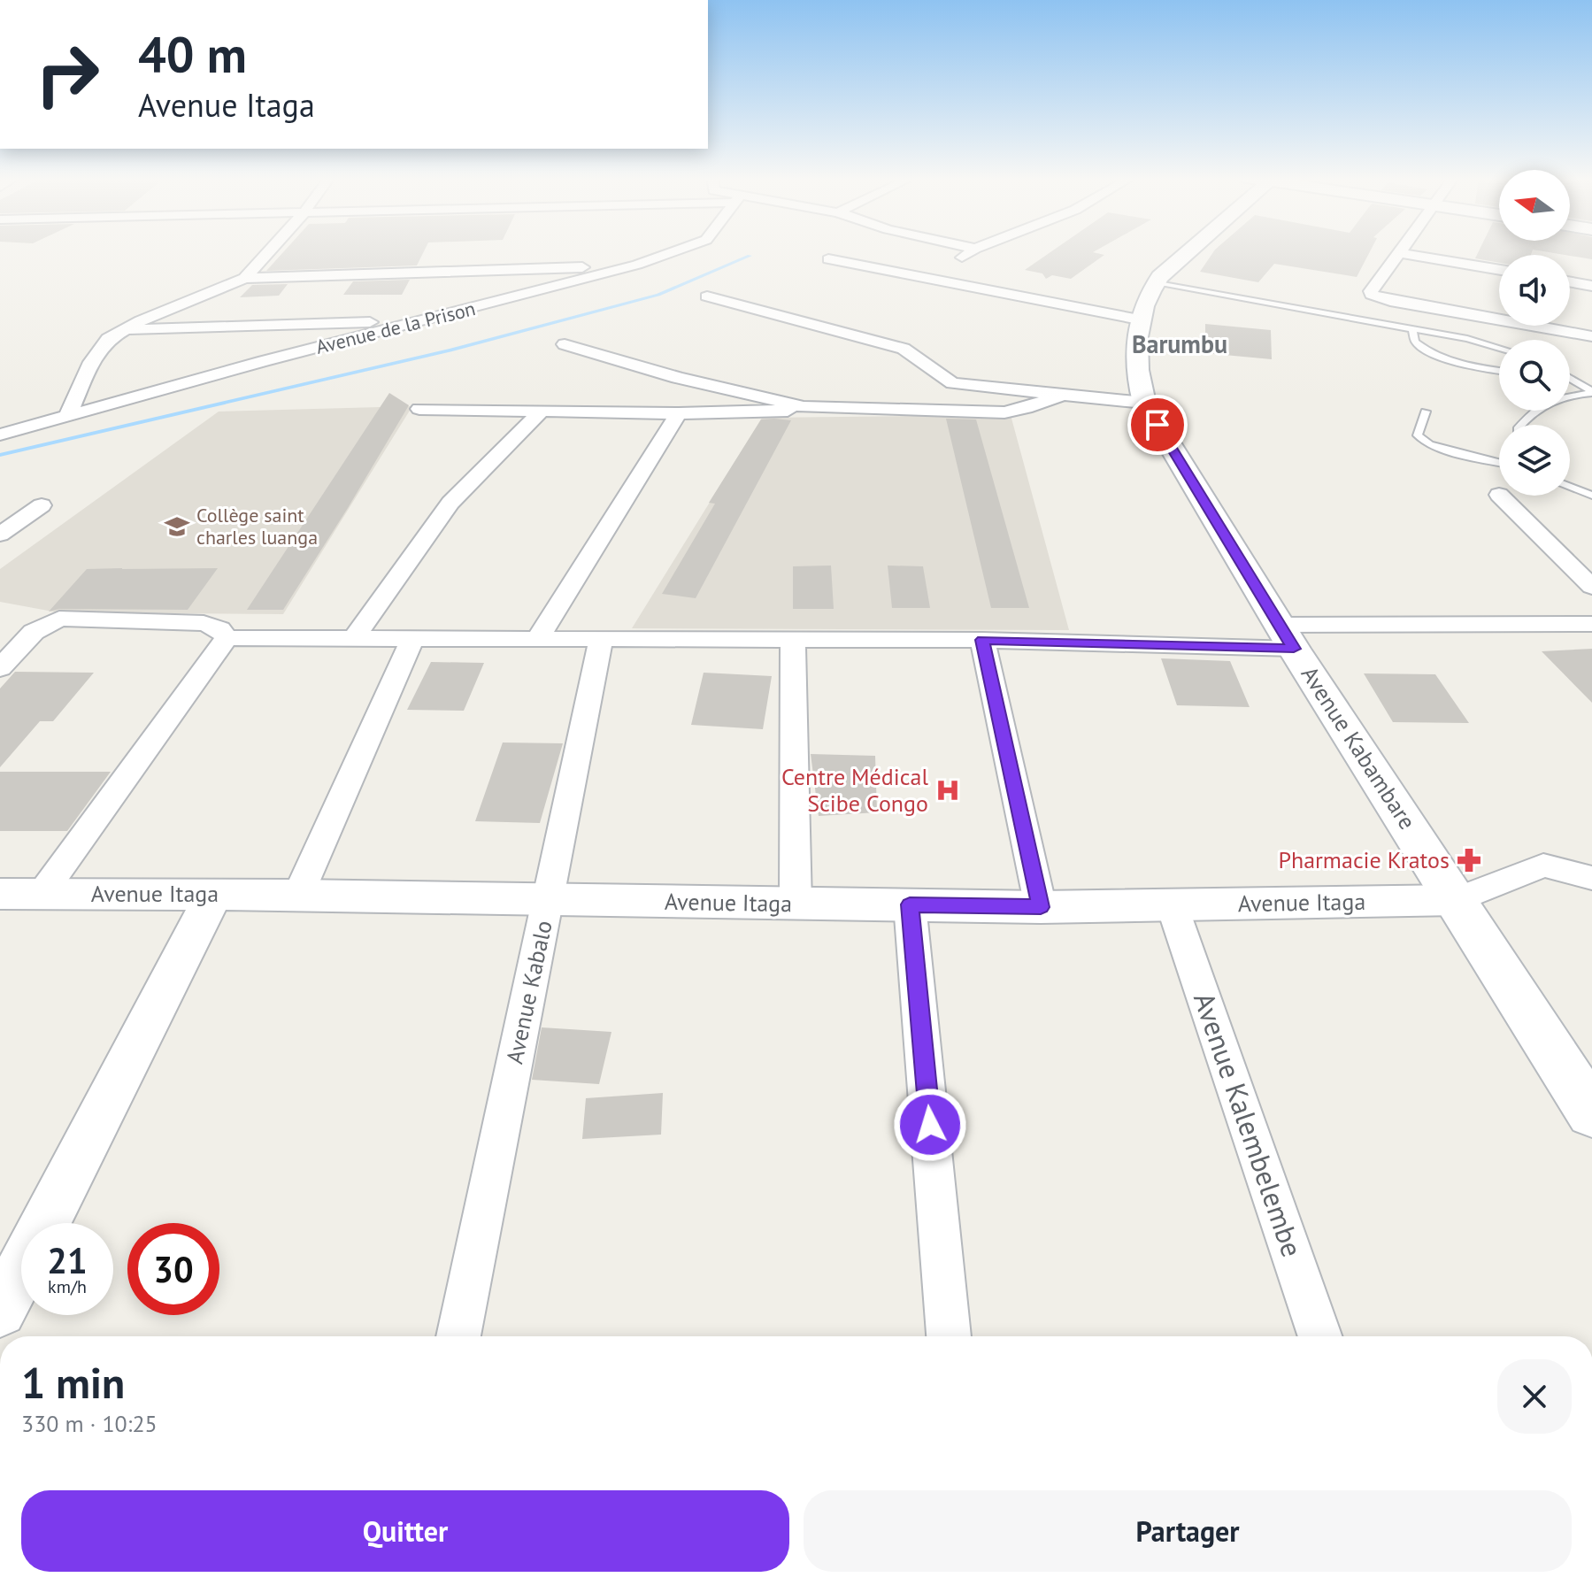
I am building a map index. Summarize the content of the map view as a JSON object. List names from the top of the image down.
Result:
{
  "streets": {
    "main road": ["Avenue Kabambare"],
    "street": [
      "Avenue de la Prison",
      "Avenue Itaga",
      "Avenue Kabalo",
      "Avenue Kalembelembe"
    ]
  },
  "crossings": [
    ["Avenue Kabambare", "Avenue Itaga"],
    ["Avenue Itaga", "Avenue Kabalo"],
    ["Avenue Itaga", "Avenue Kalembelembe"]
  ],
  "districts": ["Barumbu"],
  "places": {
    "school or university": ["Collège saint charles luanga"],
    "hospital": ["Centre Médical Scibe Congo"],
    "pharmacy": ["Pharmacie Kratos"]
  },
  "north": "left",
  "page": {
    "turn": ["40 m", "Avenue Itaga"],
    "speed": "21 km/h",
    "limit": "30",
    "heading": ["1 min", "330 m · 10:25"],
    "buttons": ["Quitter", "Partager"]
  }
}
